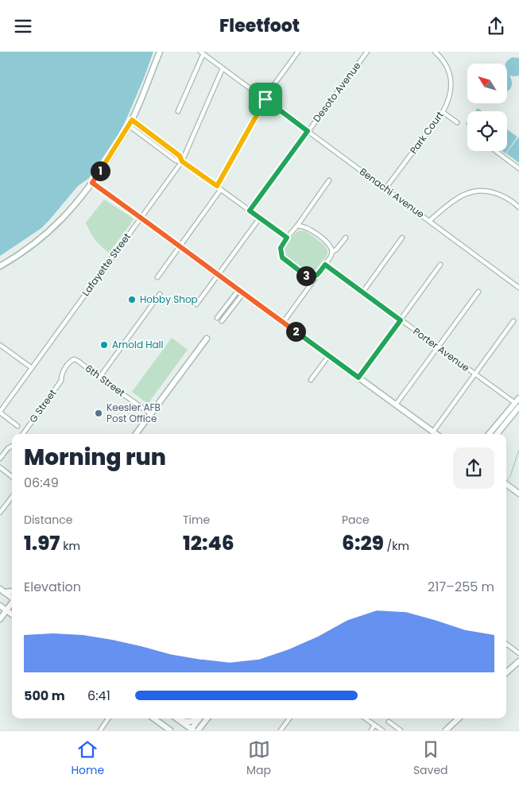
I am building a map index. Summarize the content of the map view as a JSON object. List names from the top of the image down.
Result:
{
  "streets": {
    "street": [
      "Desoto Avenue",
      "Park Court",
      "Benachi Avenue",
      "Lafayette Street",
      "Porter Avenue",
      "6th Street",
      "G Street"
    ]
  },
  "crossings": [
    ["Desoto Avenue", "Benachi Avenue"],
    ["Park Court", "Benachi Avenue"],
    ["Benachi Avenue", "Lafayette Street"],
    ["6th Street", "G Street"]
  ],
  "places": ["Hobby Shop", "Arnold Hall", "Keesler AFB Post Office"],
  "north": "top left",
  "page": {
    "header": "Fleetfoot",
    "pins": ["1", "3", "2"],
    "heading": ["Morning run", "06:49"],
    "stats": [
      ["Distance", "1.97 km"],
      ["Time", "12:46"],
      ["Pace", "6:29 /km"]
    ],
    "chart": ["Elevation", "217–255 m"],
    "list": [
      {
        "name": "500 m",
        "note": "6:41"
      }
    ],
    "tabs": ["Home", "Map", "Saved"]
  }
}
